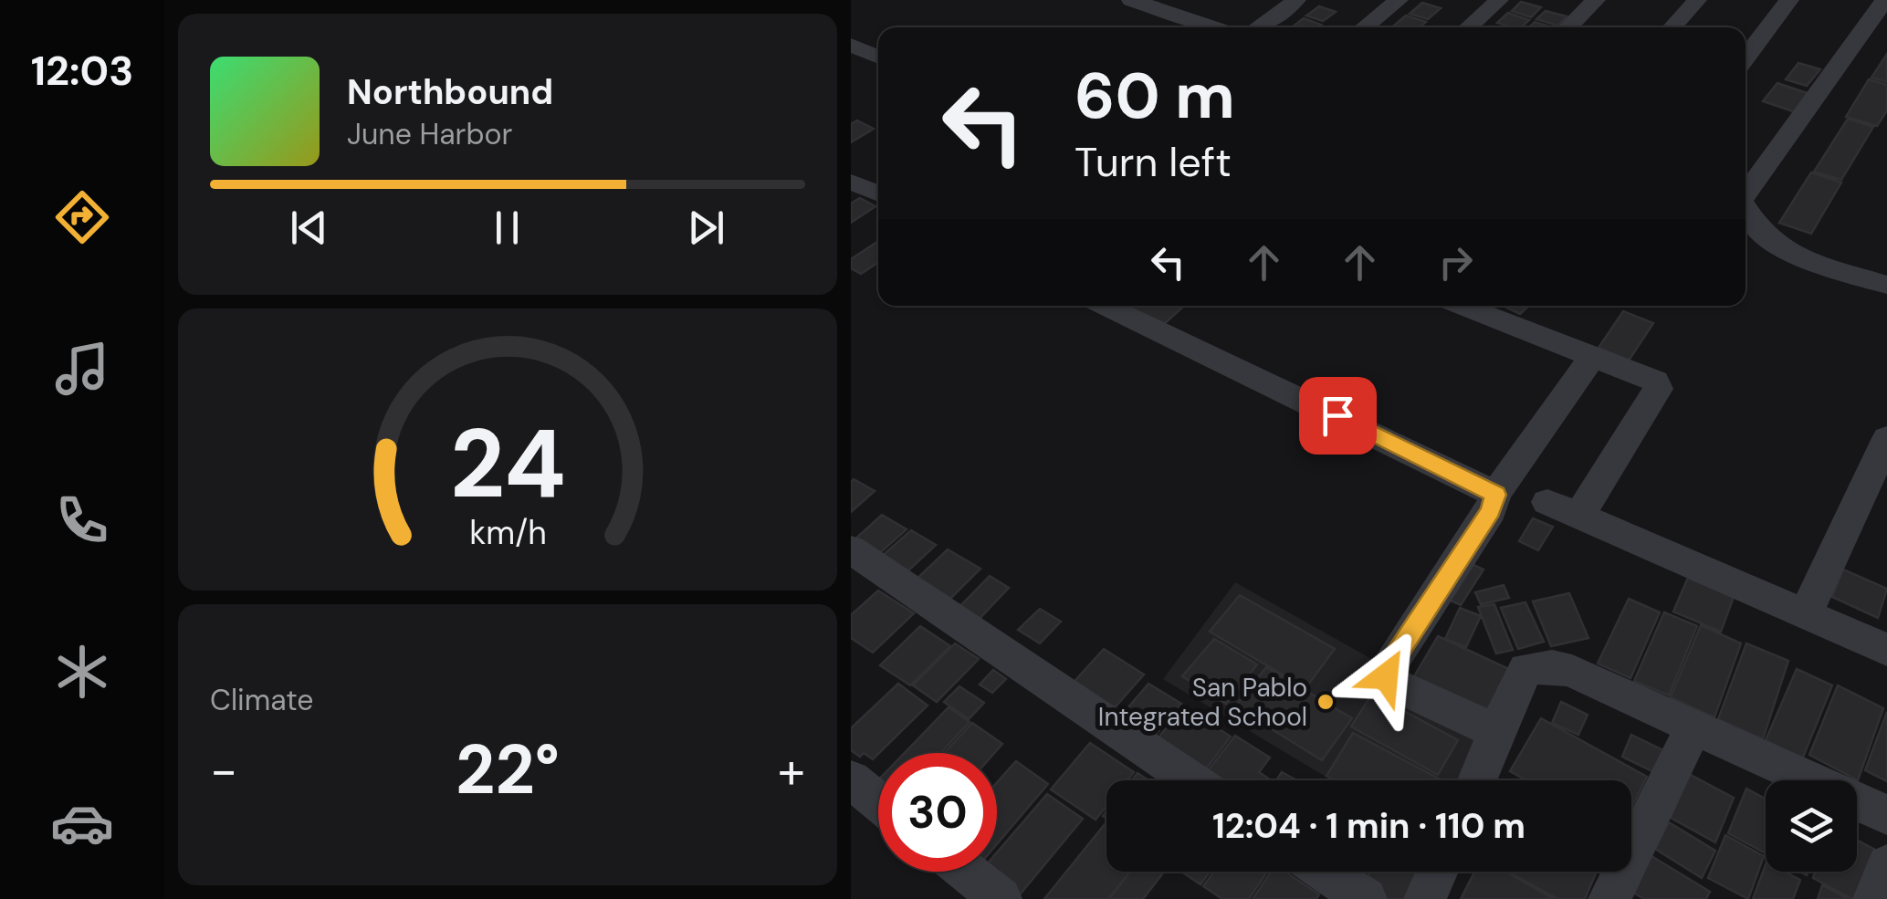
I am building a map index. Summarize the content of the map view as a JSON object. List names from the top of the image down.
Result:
{
  "places": ["San Pablo Integrated School"],
  "page": {
    "tabs": "12:03",
    "turn": ["60 m", "Turn left"],
    "song": ["Northbound", "June Harbor"],
    "tile": "Climate",
    "heat": ["−", "22°", "+"],
    "limit": "30",
    "trip": "12:04 · 1 min · 110 m",
    "gauge": ["24", "km/h"]
  }
}
